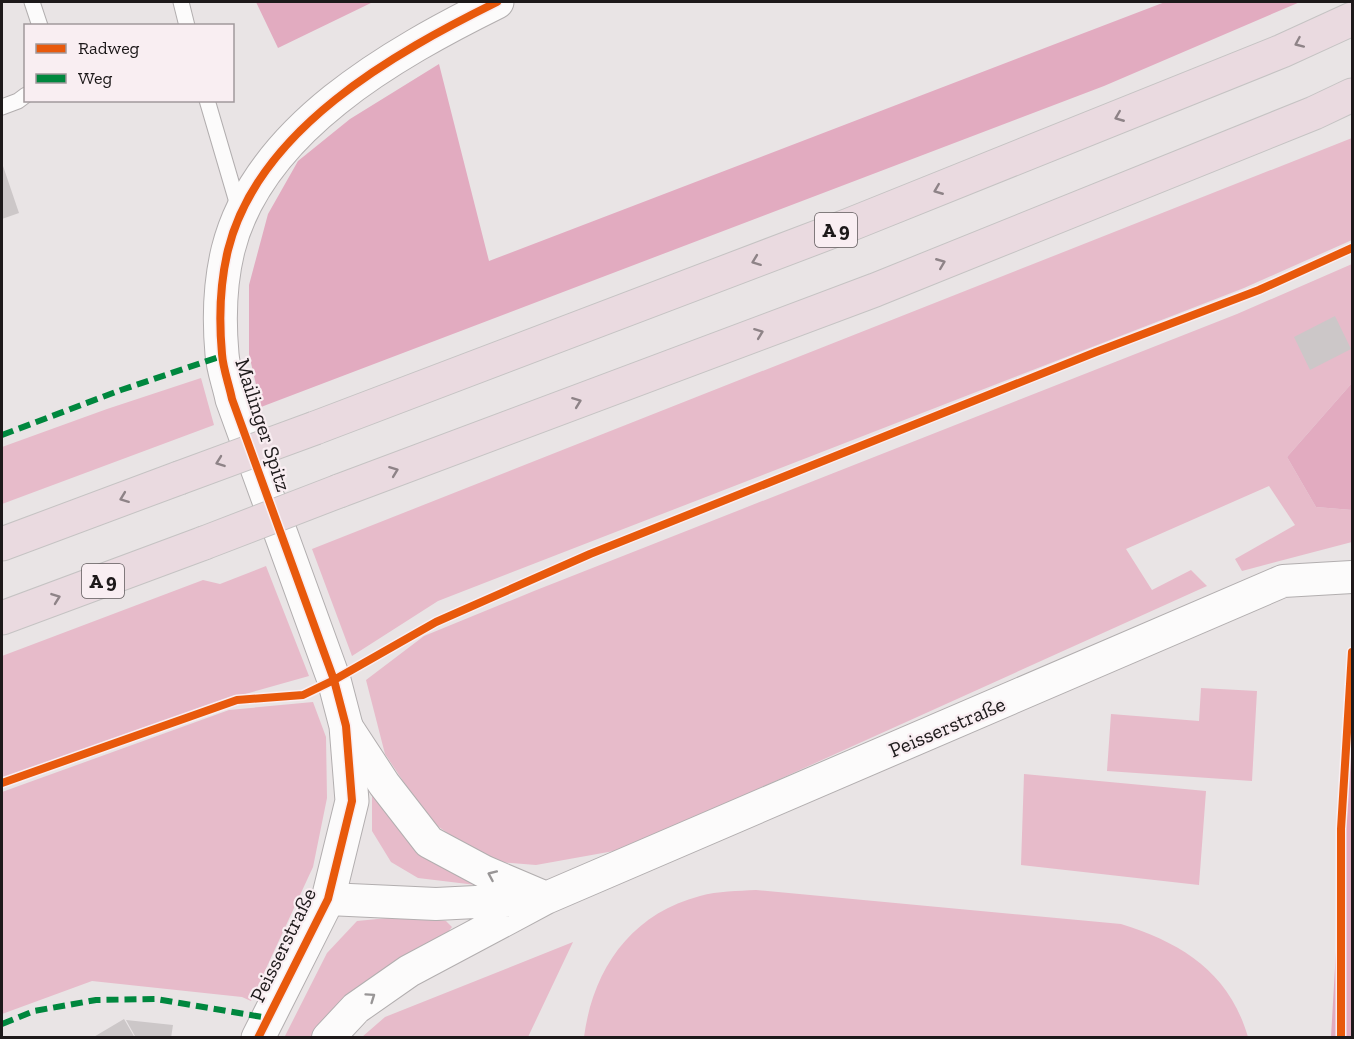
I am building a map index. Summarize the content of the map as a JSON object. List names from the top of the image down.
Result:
{
  "streets": {
    "highway": ["A 9"],
    "street": ["Mailinger Spitz", "Peisserstraße"]
  },
  "crossings": [
    ["Mailinger Spitz", "Peisserstraße"]
  ],
  "legend": ["Radweg", "Weg"]
}
